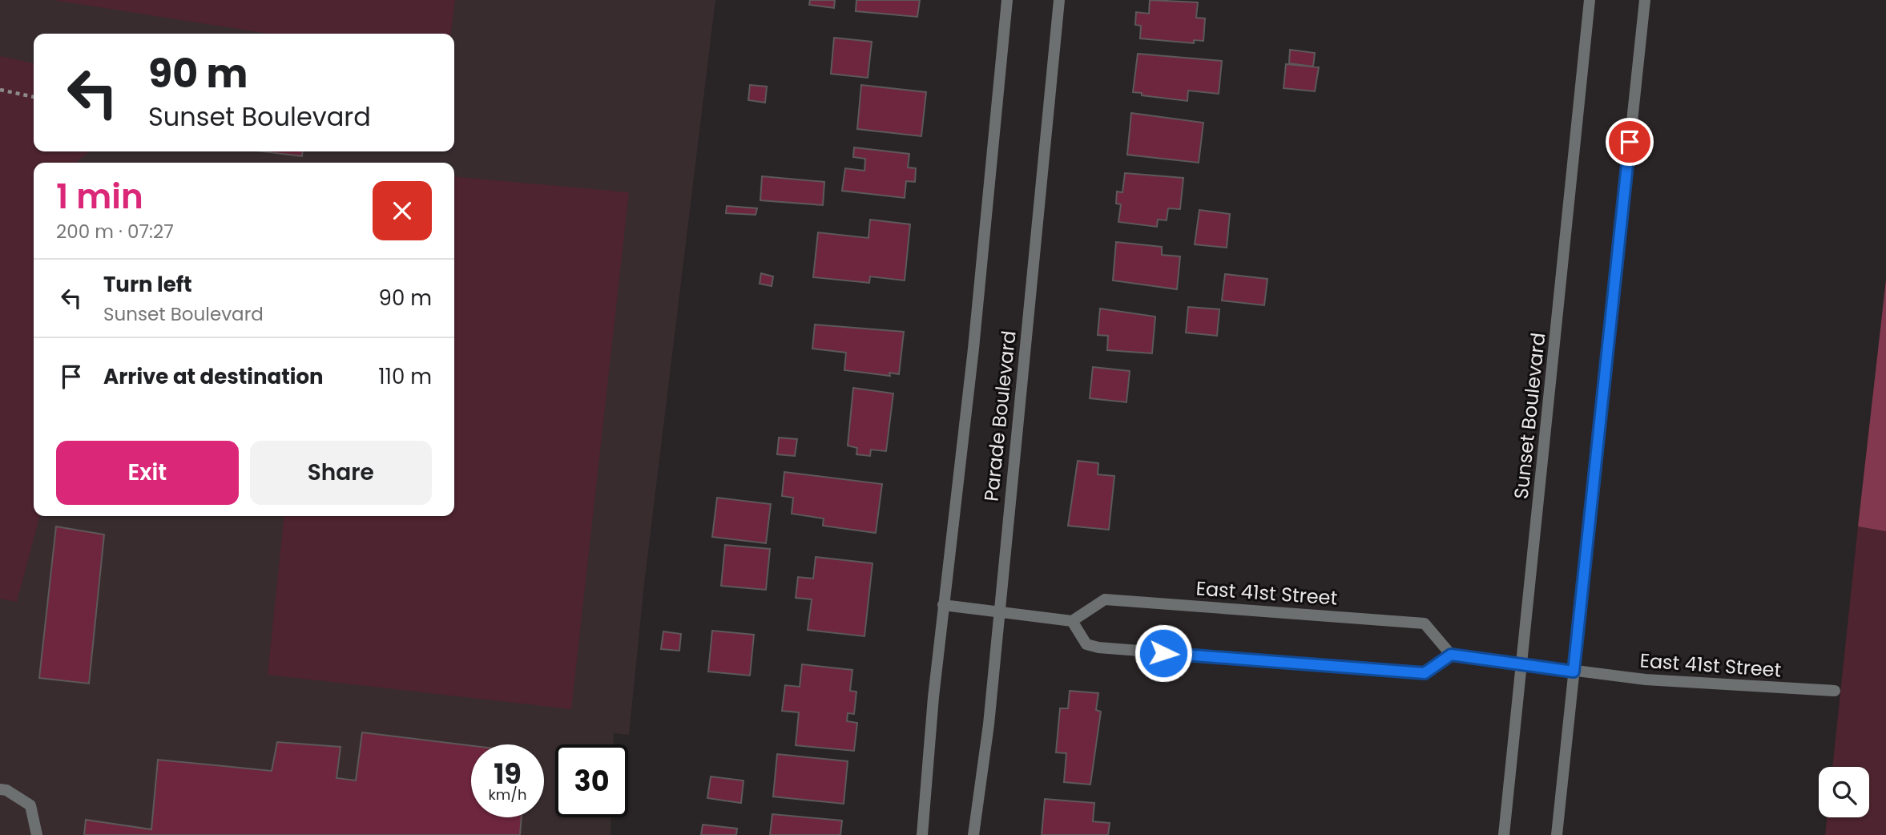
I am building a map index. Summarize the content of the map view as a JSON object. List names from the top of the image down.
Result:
{
  "streets": {
    "street": ["Parade Boulevard", "Sunset Boulevard", "East 41st Street"]
  },
  "crossings": [
    ["Sunset Boulevard", "East 41st Street"]
  ],
  "page": {
    "turn": ["90 m", "Sunset Boulevard"],
    "heading": ["1 min", "200 m · 07:27"],
    "list": [
      {
        "name": "Turn left",
        "note": "Sunset Boulevard",
        "value": "90 m"
      },
      {
        "name": "Arrive at destination",
        "value": "110 m"
      }
    ],
    "buttons": ["Exit", "Share"],
    "speed": "19 km/h",
    "limit": "30"
  }
}
